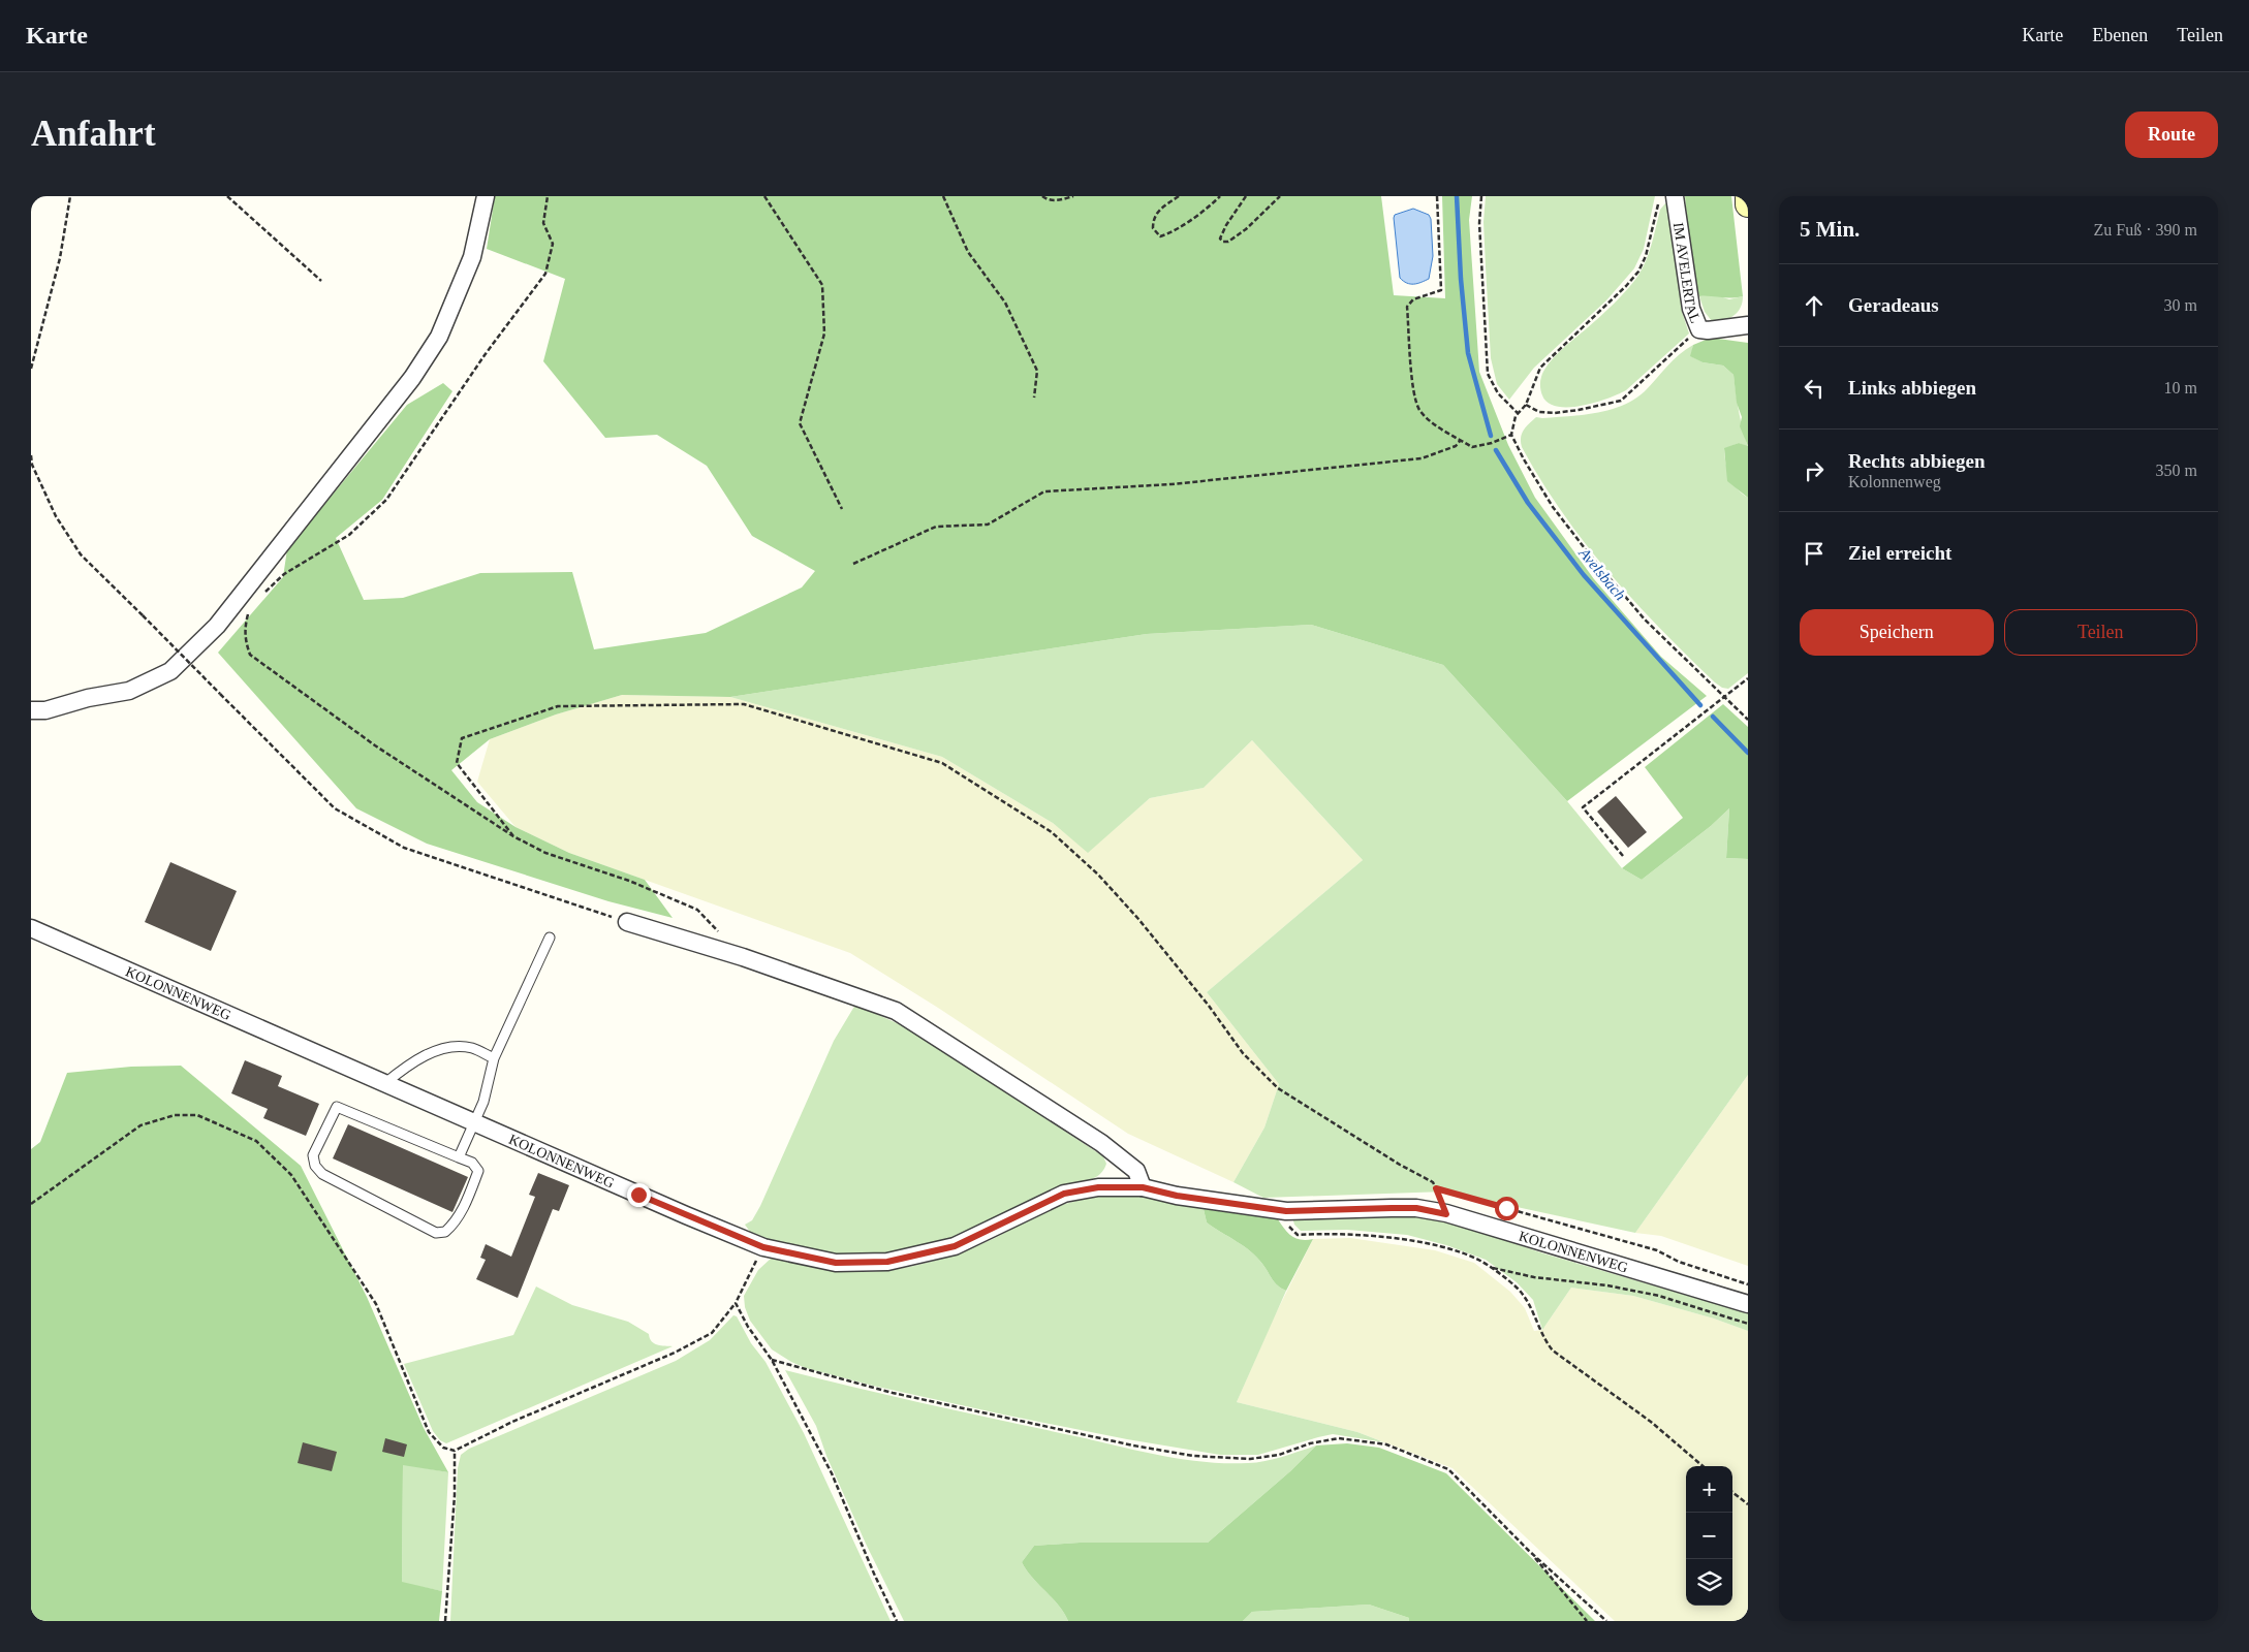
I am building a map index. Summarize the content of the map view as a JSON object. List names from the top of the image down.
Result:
{
  "streets": {
    "street": ["IM AVELERTAL", "KOLONNENWEG"]
  },
  "water": ["Avelsbach"],
  "page": {
    "header": "Karte",
    "nav": ["Karte", "Ebenen", "Teilen"],
    "buttons": [
      "Route",
      ["Speichern", "Teilen"]
    ],
    "title": "Anfahrt",
    "heading": ["5 Min.", "Zu Fuß · 390 m"],
    "list": [
      ["Geradeaus", "30 m"],
      ["Links abbiegen", "10 m"],
      ["Rechts abbiegen", "Kolonnenweg", "350 m"],
      "Ziel erreicht"
    ],
    "map_buttons": ["+", "−"]
  }
}
